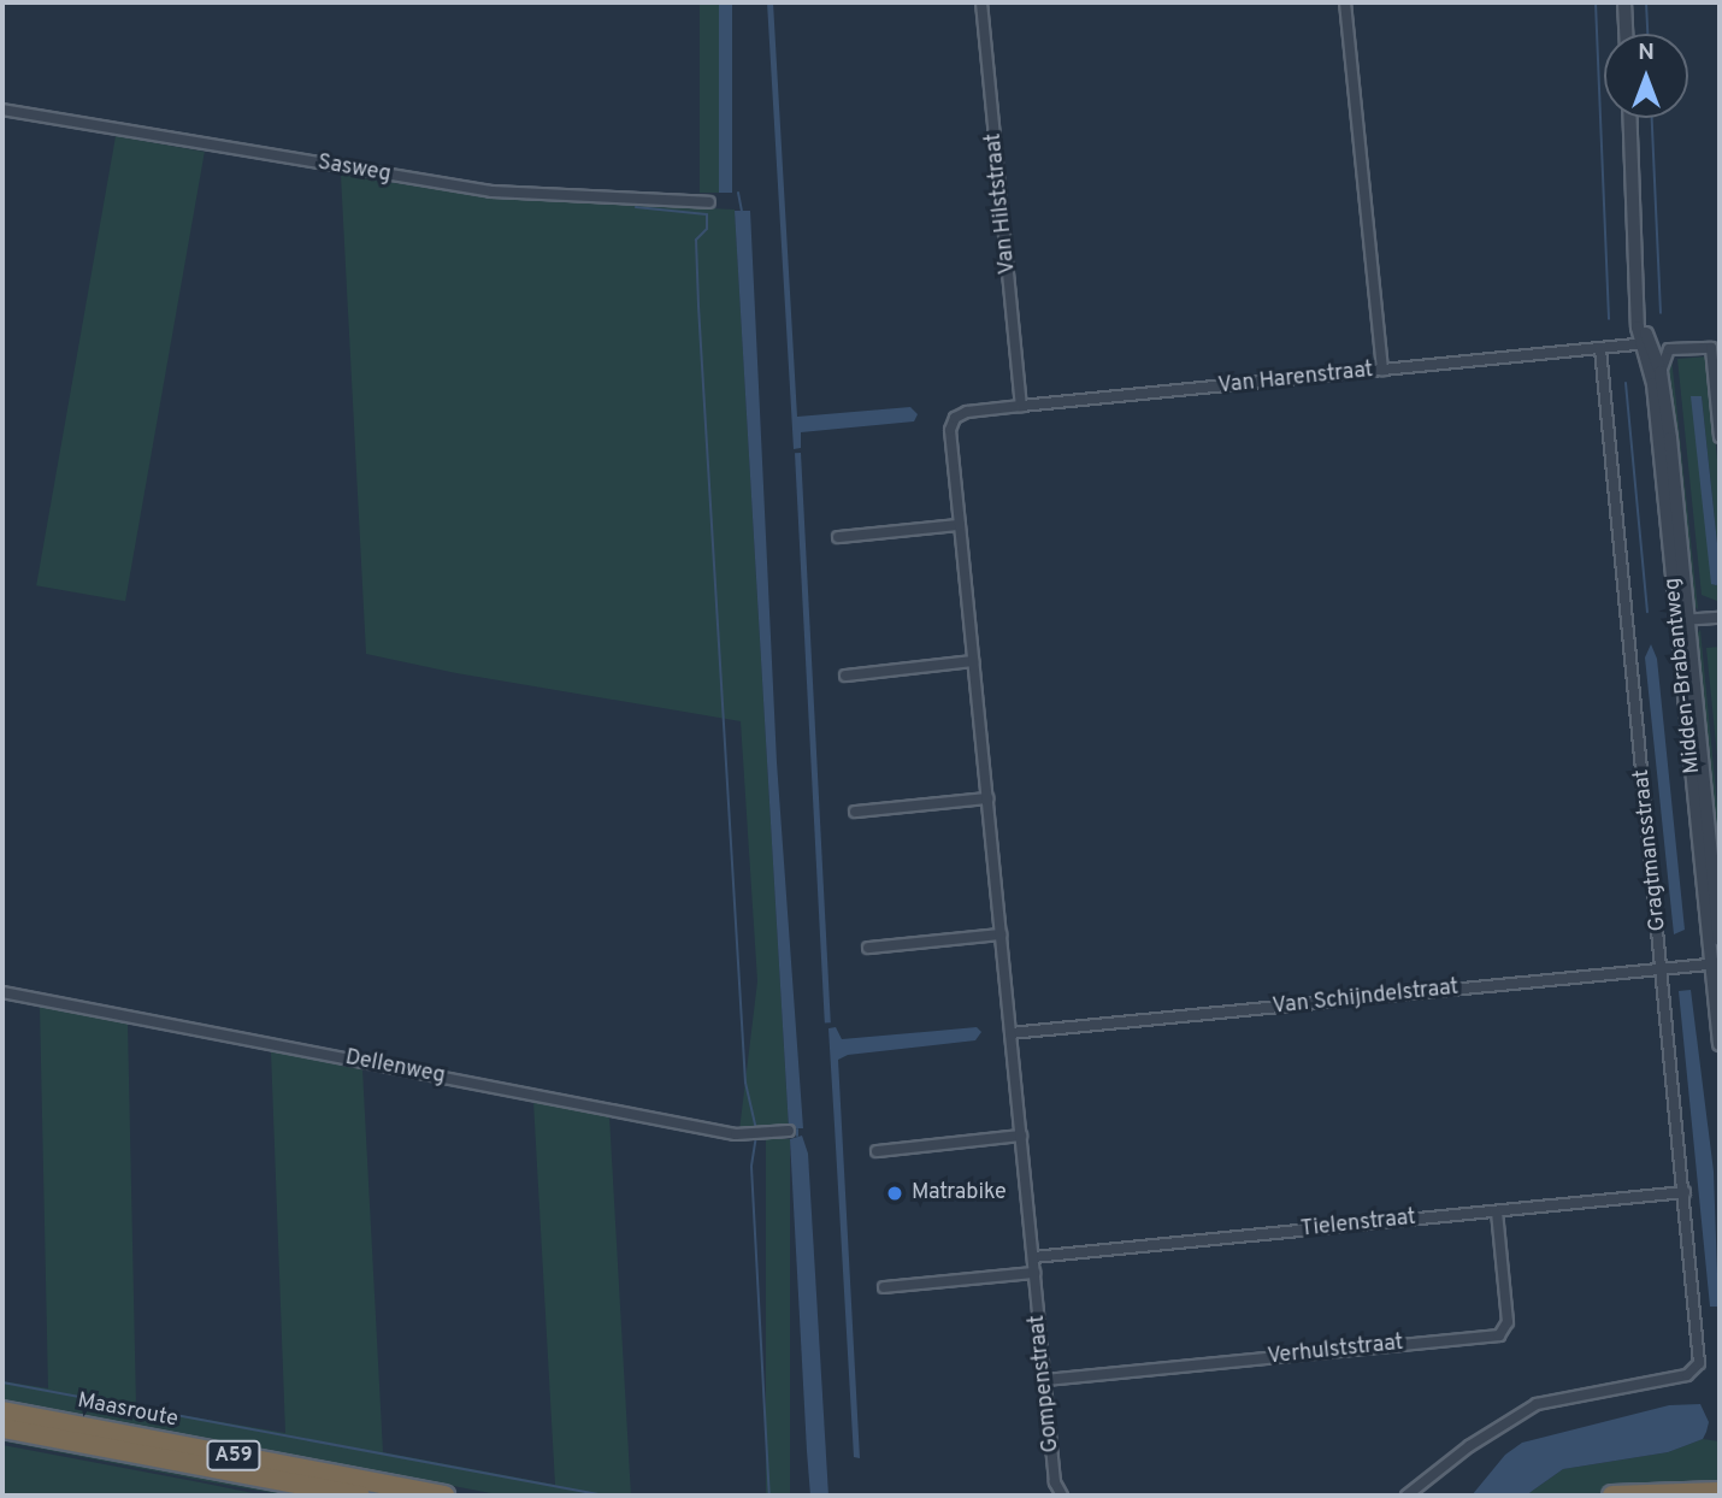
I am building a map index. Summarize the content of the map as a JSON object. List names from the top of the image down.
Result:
{
  "streets": {
    "highway": ["Maasroute", "A59"],
    "street": [
      "Sasweg",
      "Van Hilststraat",
      "Van Harenstraat",
      "Midden-Brabantweg",
      "Gragtmansstraat",
      "Van Schijndelstraat",
      "Dellenweg",
      "Tielenstraat",
      "Verhulststraat",
      "Gompenstraat"
    ]
  },
  "crossings": [
    ["Van Hilststraat", "Van Harenstraat"],
    ["Van Harenstraat", "Midden-Brabantweg"],
    ["Van Harenstraat", "Gragtmansstraat"],
    ["Van Harenstraat", "Gompenstraat"],
    ["Midden-Brabantweg", "Van Schijndelstraat"],
    ["Gragtmansstraat", "Van Schijndelstraat"],
    ["Gragtmansstraat", "Tielenstraat"],
    ["Van Schijndelstraat", "Gompenstraat"],
    ["Tielenstraat", "Verhulststraat"],
    ["Tielenstraat", "Gompenstraat"],
    ["Verhulststraat", "Gompenstraat"]
  ],
  "places": ["Matrabike"],
  "north": "top"
}
